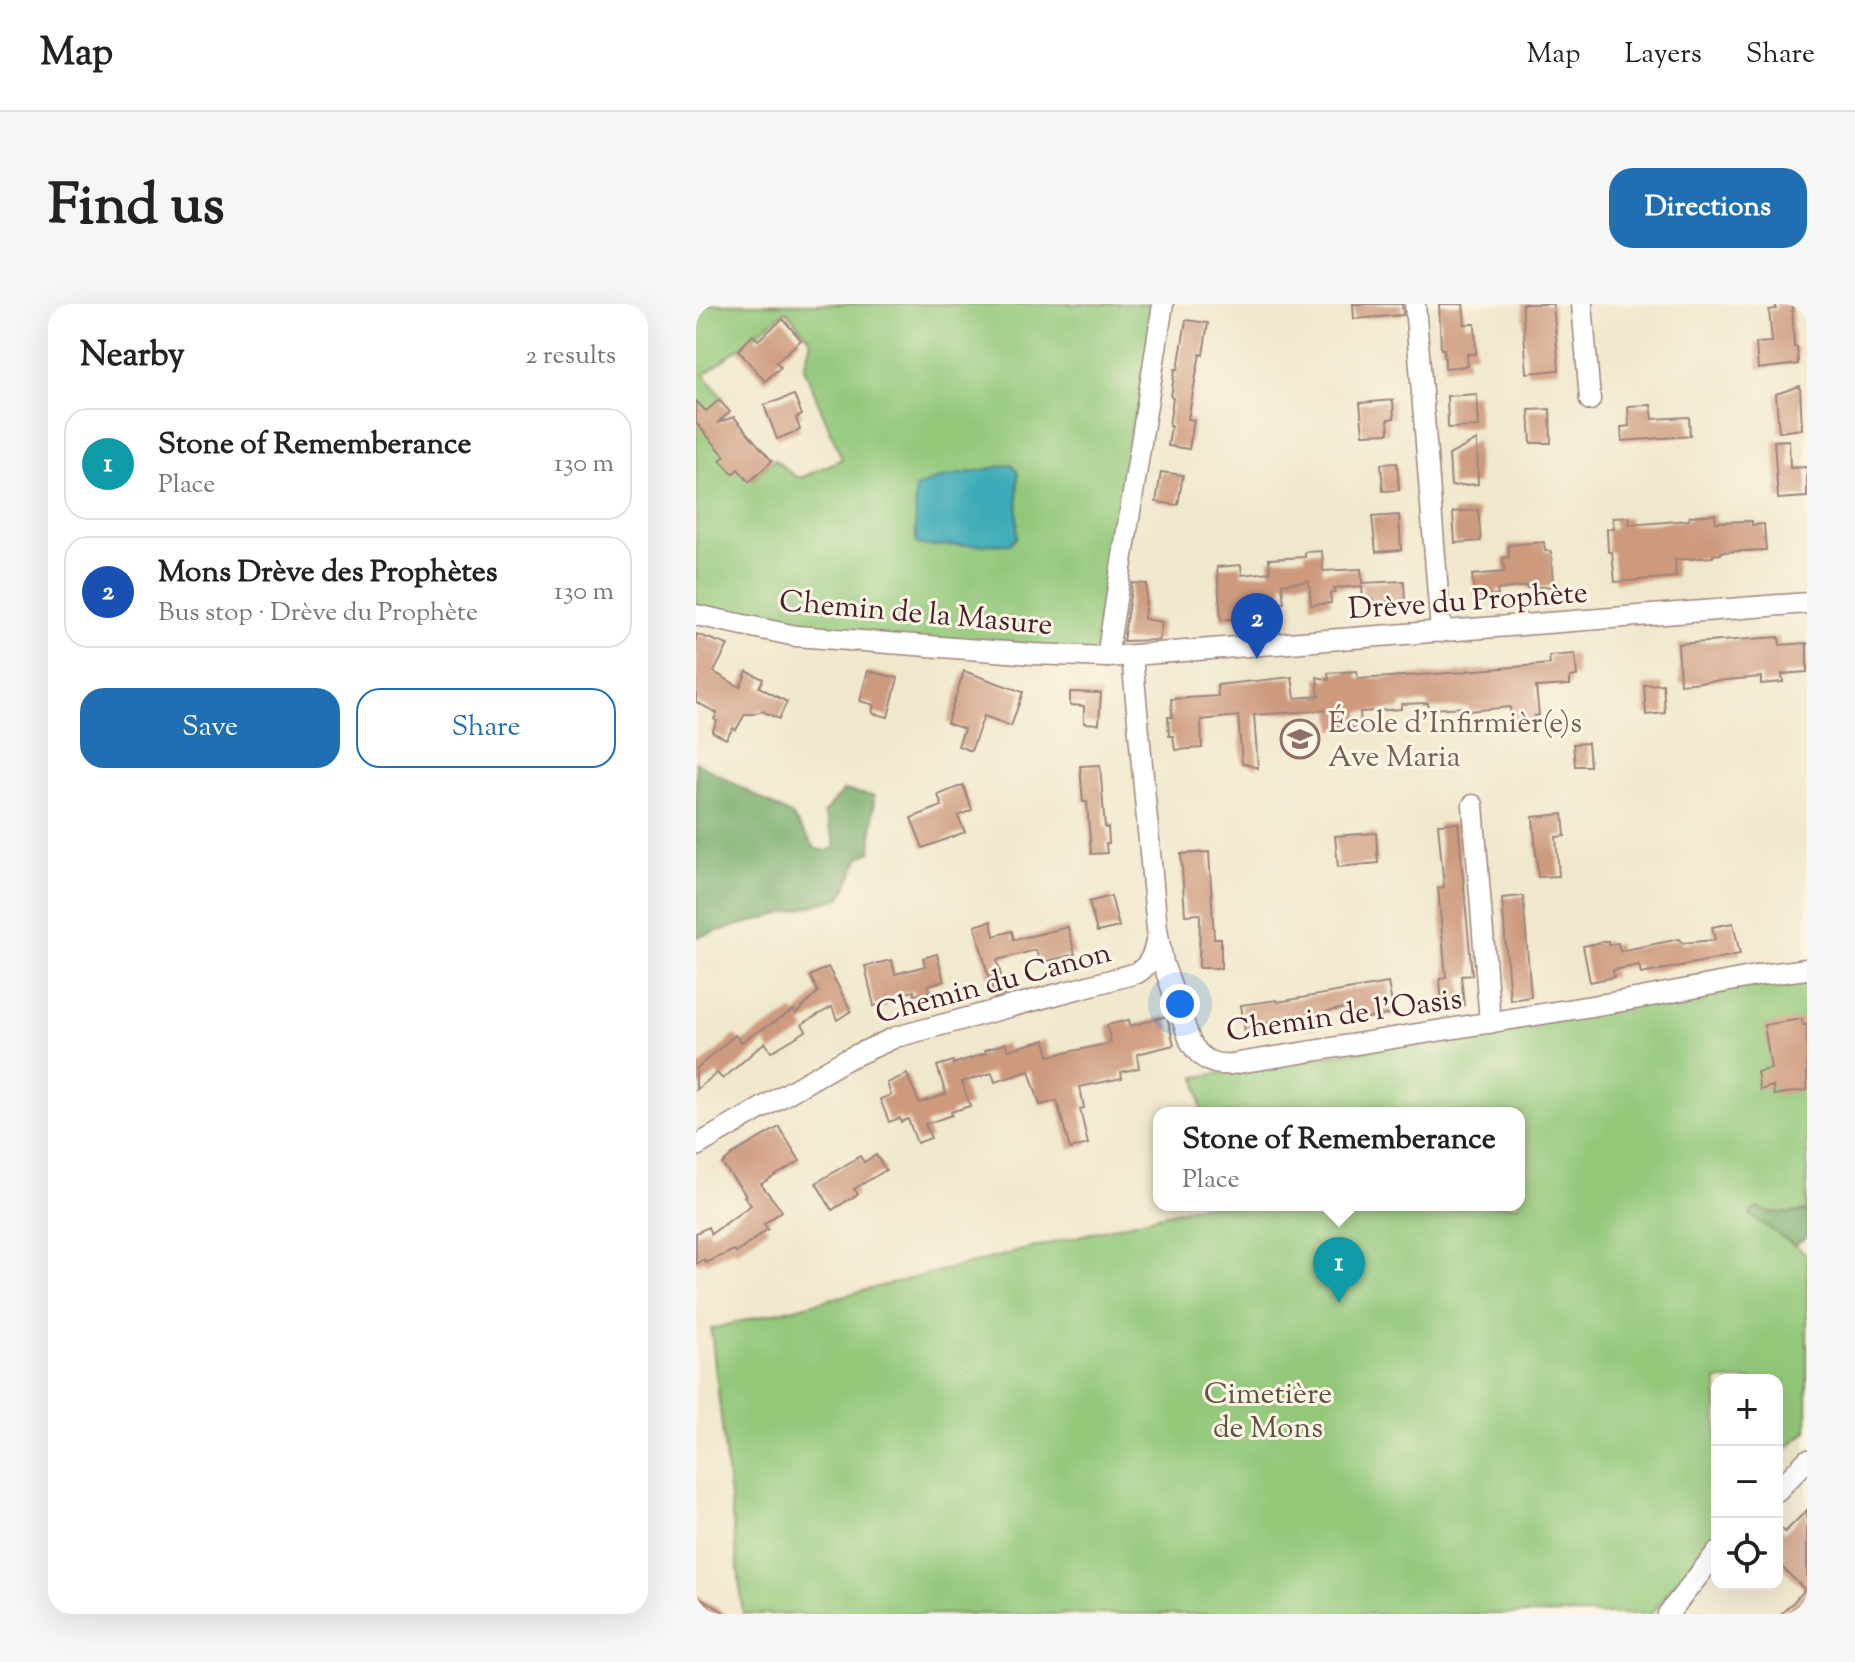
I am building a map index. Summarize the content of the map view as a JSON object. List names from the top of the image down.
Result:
{
  "streets": {
    "street": [
      "Drève du Prophète",
      "Chemin de la Masure",
      "Chemin du Canon",
      "Chemin de l'Oasis"
    ]
  },
  "crossings": [
    ["Drève du Prophète", "Chemin de la Masure"],
    ["Drève du Prophète", "Chemin de l'Oasis"],
    ["Chemin de la Masure", "Chemin de l'Oasis"],
    ["Chemin du Canon", "Chemin de l'Oasis"]
  ],
  "parks": ["Cimetière de Mons"],
  "places": {
    "school or university": ["École d'Infirmièr(e)s Ave Maria"]
  },
  "page": {
    "header": "Map",
    "nav": ["Map", "Layers", "Share"],
    "title": "Find us",
    "buttons": [
      "Directions",
      ["Save", "Share"]
    ],
    "heading": ["Nearby", "2 results"],
    "list": [
      {
        "mark": "1",
        "name": "Stone of Rememberance",
        "note": "Place",
        "value": "130 m"
      },
      {
        "mark": "2",
        "name": "Mons Drève des Prophètes",
        "note": "Bus stop · Drève du Prophète",
        "value": "130 m"
      }
    ],
    "pins": ["2", "1"],
    "popup": ["Stone of Rememberance", "Place"],
    "map_buttons": ["+", "−"]
  }
}
